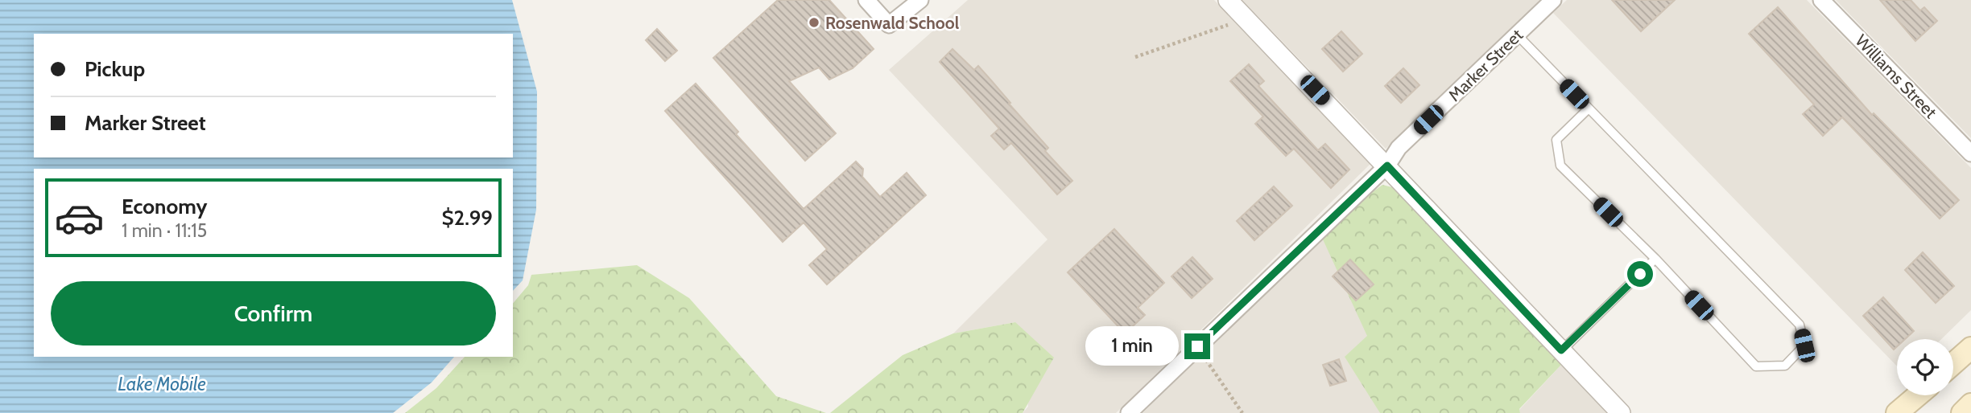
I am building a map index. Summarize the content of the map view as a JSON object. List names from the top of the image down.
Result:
{
  "streets": {
    "street": ["Marker Street", "Williams Street"]
  },
  "water": ["Lake Mobile"],
  "places": ["Rosenwald School"],
  "page": {
    "banner": ["Pickup", "Marker Street"],
    "list": [
      {
        "name": "Economy",
        "note": "1 min · 11:15",
        "value": "$2.99"
      }
    ],
    "buttons": "Confirm",
    "bubble": "1 min"
  }
}
